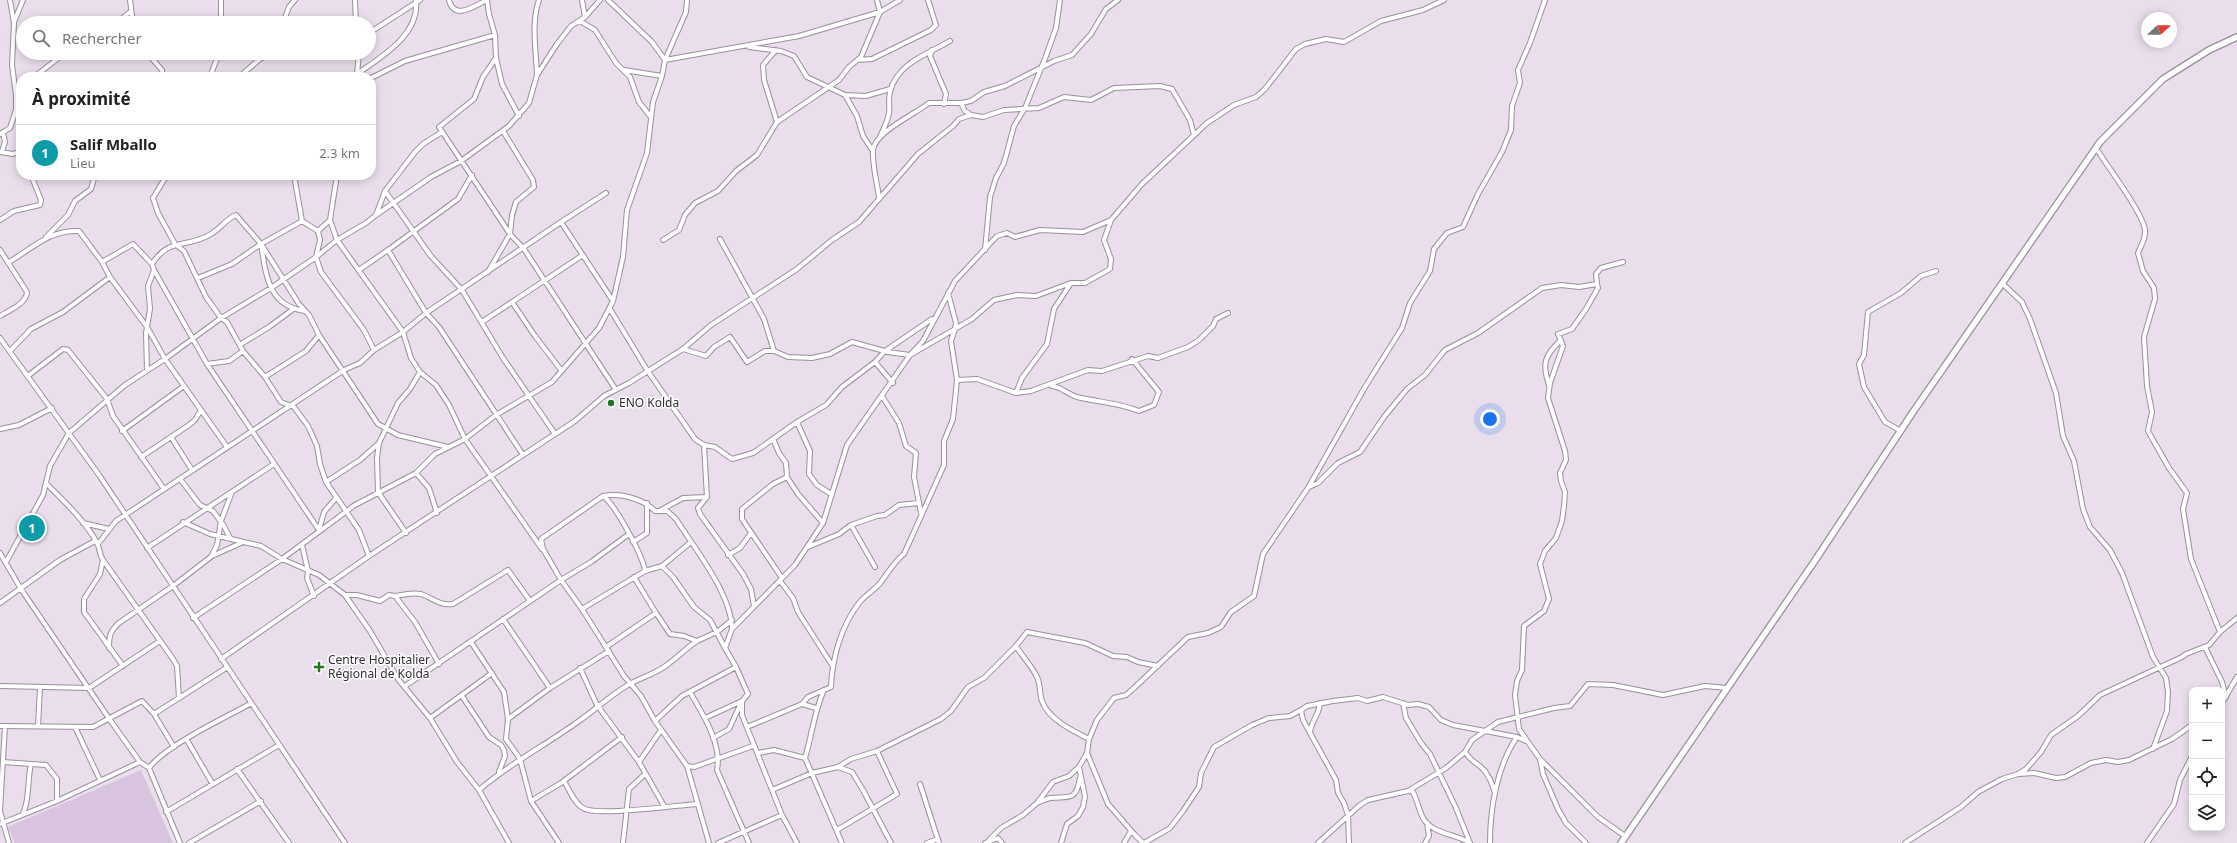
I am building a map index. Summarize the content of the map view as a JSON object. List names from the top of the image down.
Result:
{
  "places": {
    "other": ["ENO Kolda"],
    "health": ["Centre Hospitalier Régional de Kolda"]
  },
  "north": "right",
  "page": {
    "search": "Rechercher",
    "heading": "À proximité",
    "list": [
      {
        "mark": "1",
        "name": "Salif Mballo",
        "note": "Lieu",
        "value": "2.3 km"
      }
    ],
    "pins": "1",
    "map_buttons": ["+", "−"]
  }
}
